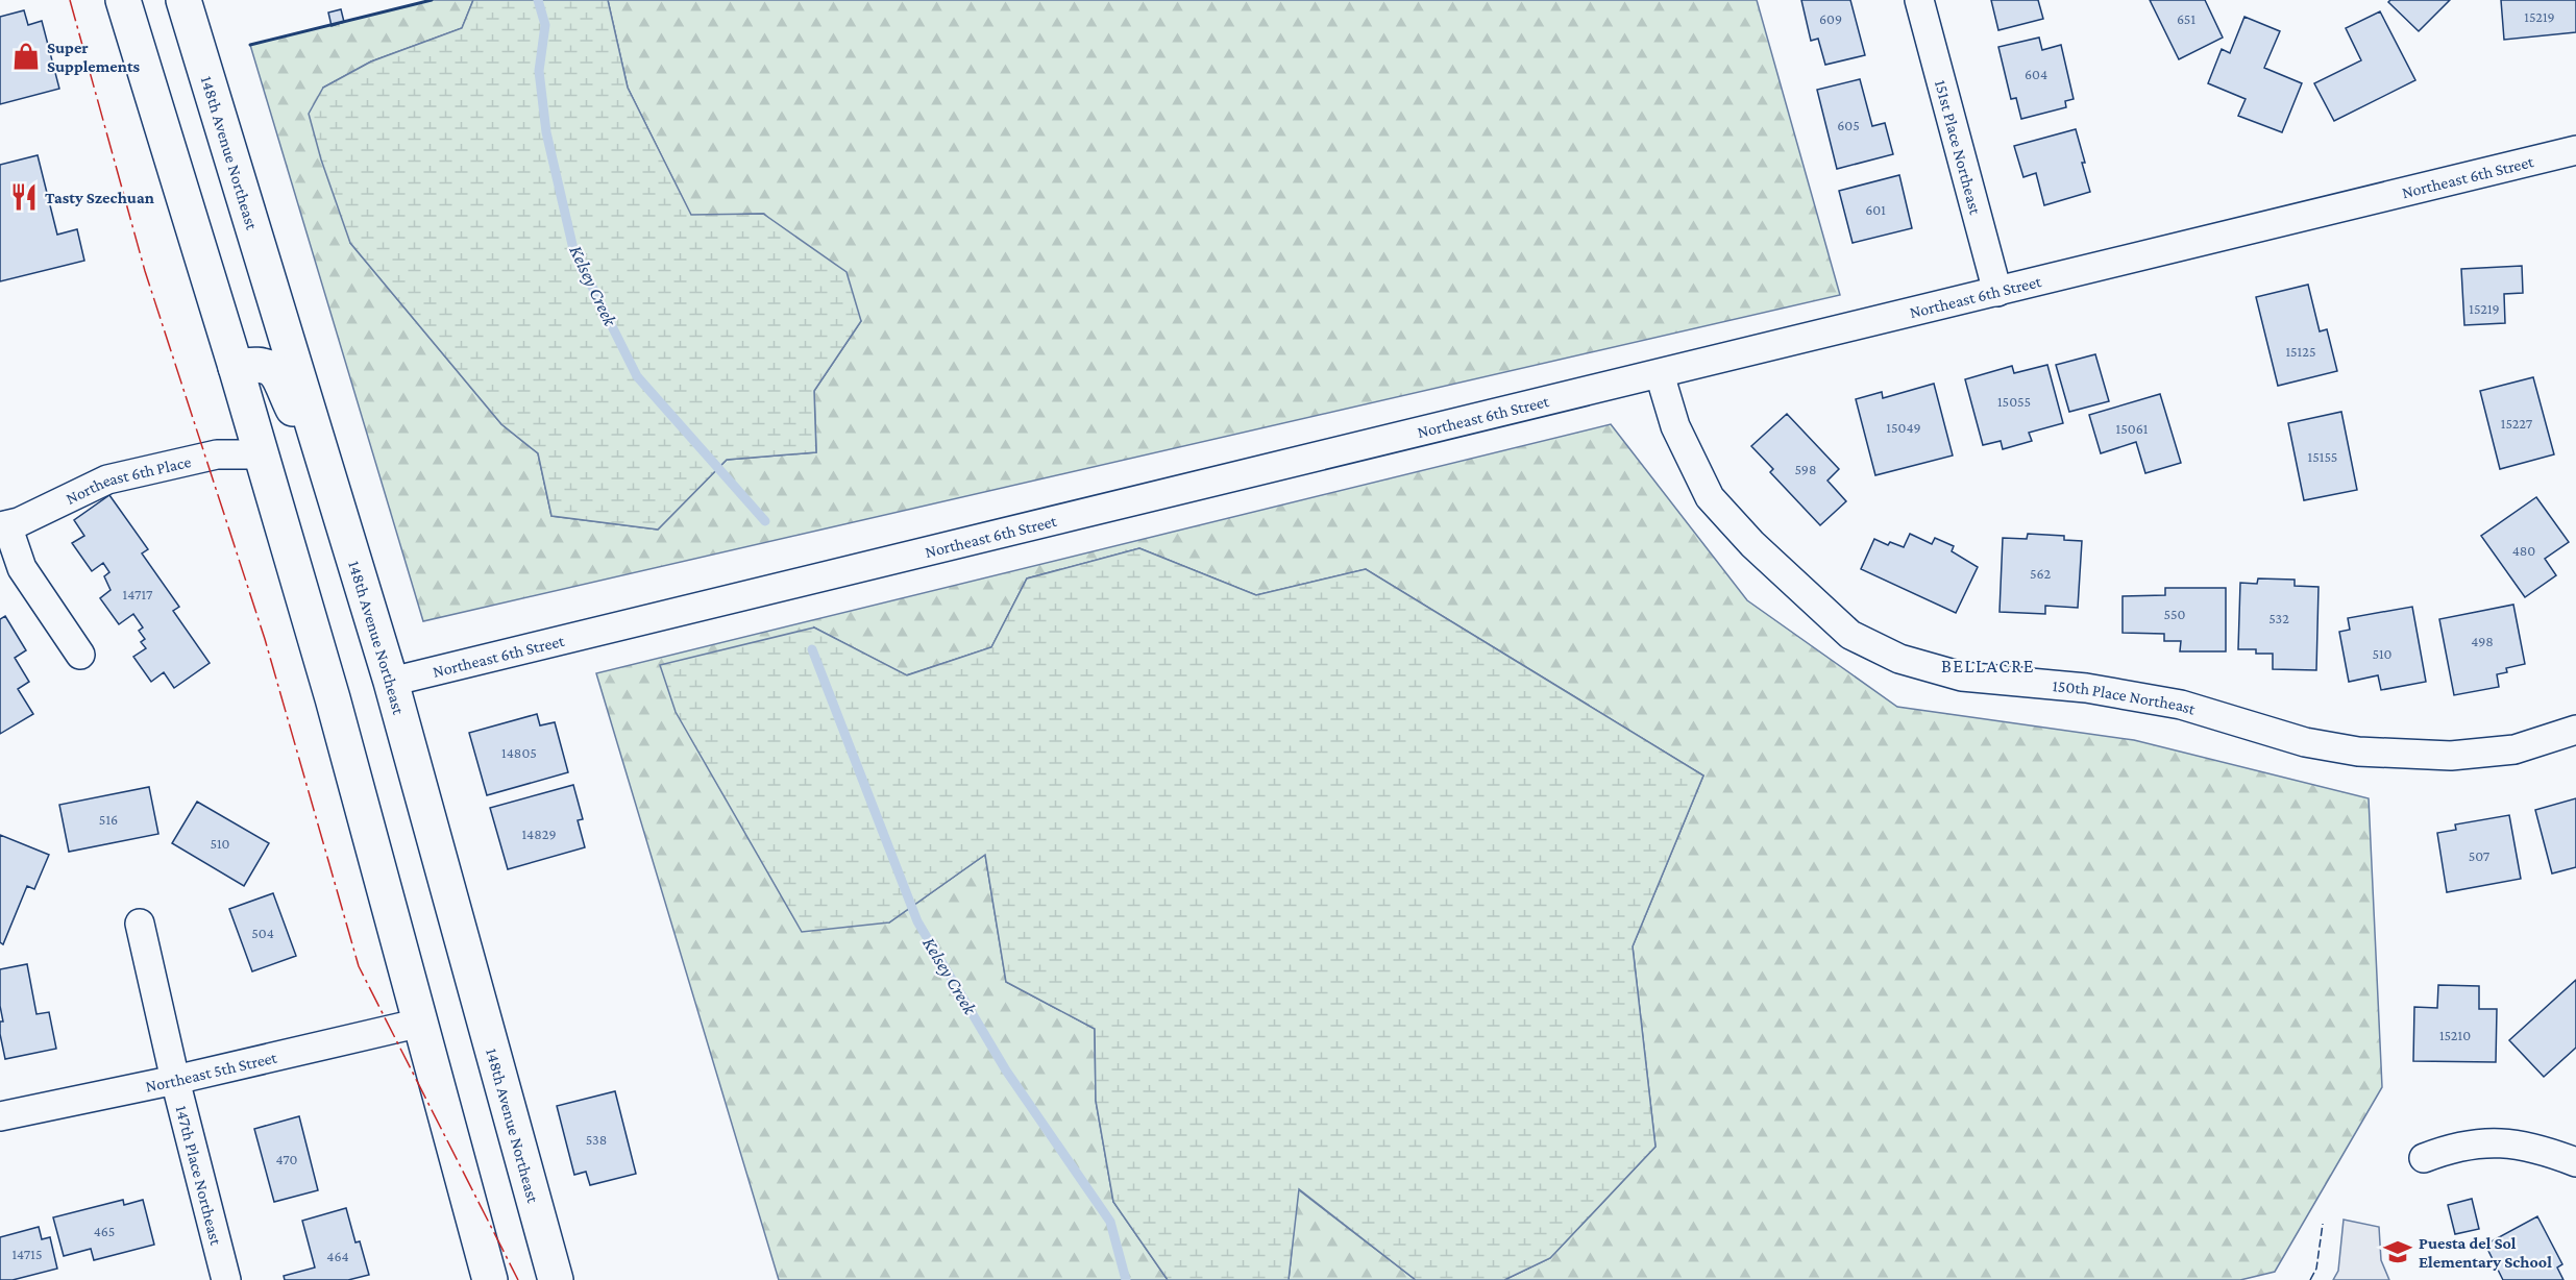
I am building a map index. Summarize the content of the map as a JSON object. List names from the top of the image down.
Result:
{
  "streets": {
    "main road": ["148th Avenue Northeast"],
    "street": [
      "151st Place Northeast",
      "Northeast 6th Street",
      "Northeast 6th Place",
      "150th Place Northeast",
      "Northeast 5th Street",
      "147th Place Northeast"
    ]
  },
  "crossings": [
    ["151st Place Northeast", "Northeast 6th Street"],
    ["148th Avenue Northeast", "Northeast 6th Street"],
    ["Northeast 6th Street", "150th Place Northeast"],
    ["Northeast 5th Street", "147th Place Northeast"]
  ],
  "districts": ["BELLACRE"],
  "water": ["Kelsey Creek"],
  "places": {
    "shop": ["Super Supplements"],
    "restaurant": ["Tasty Szechuan"],
    "school or university": ["Puesta del Sol Elementary School"]
  },
  "house_numbers": [
    "15219",
    "609",
    "651",
    "604",
    "605",
    "601",
    "15219",
    "15125",
    "15055",
    "15227",
    "15049",
    "15061",
    "15155",
    "598",
    "480",
    "562",
    "14717",
    "550",
    "532",
    "498",
    "510",
    "14805",
    "516",
    "14829",
    "510",
    "507",
    "504",
    "15210",
    "538",
    "470",
    "465",
    "14715",
    "464"
  ]
}
